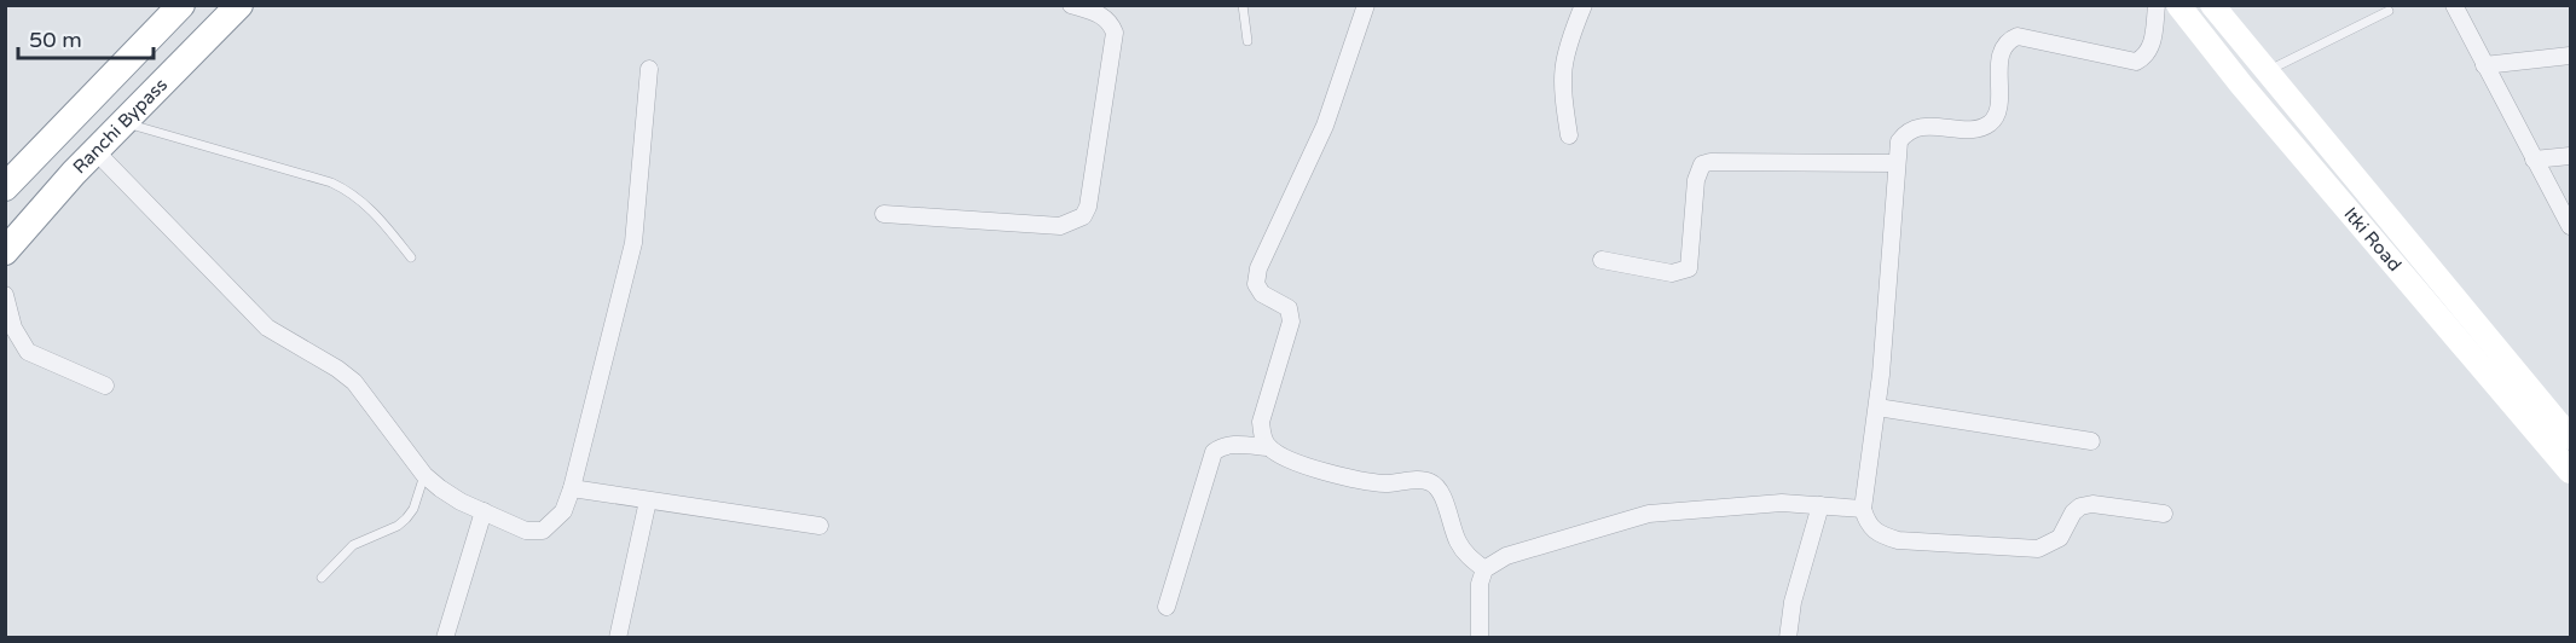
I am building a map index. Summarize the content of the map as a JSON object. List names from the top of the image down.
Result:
{
  "streets": {
    "highway": ["Ranchi Bypass"],
    "main road": ["Itki Road"]
  },
  "scale_bar": "50 m"
}
